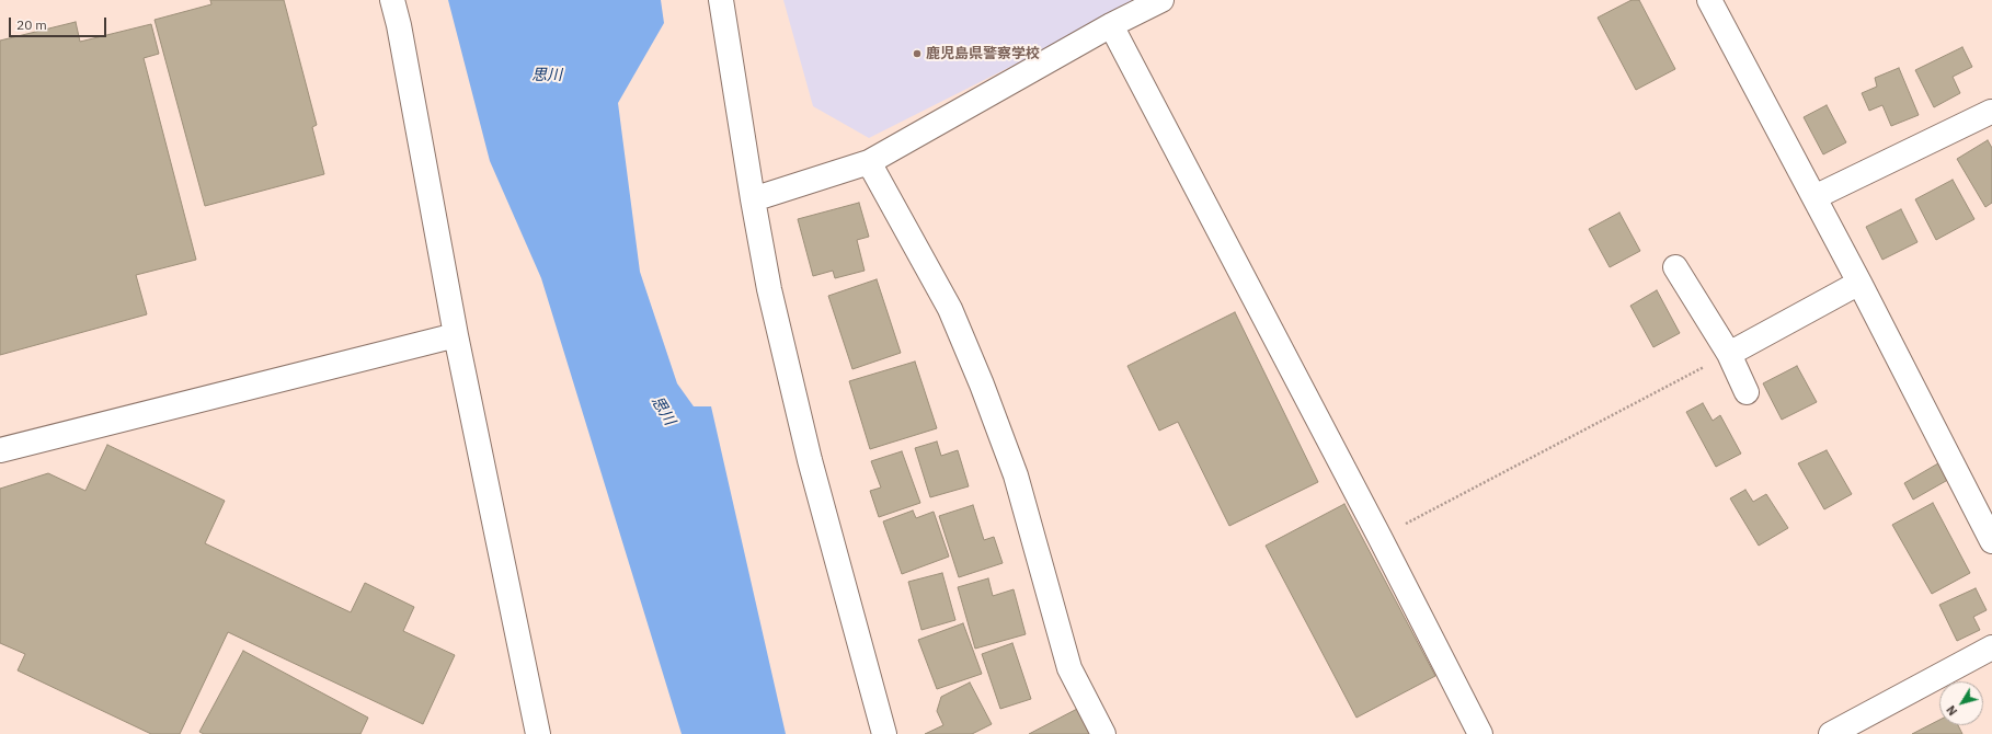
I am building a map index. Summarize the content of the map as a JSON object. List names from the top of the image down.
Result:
{
  "water": ["思川"],
  "places": ["鹿児島県警察学校"],
  "scale_bar": "20 m",
  "north": "bottom left"
}
